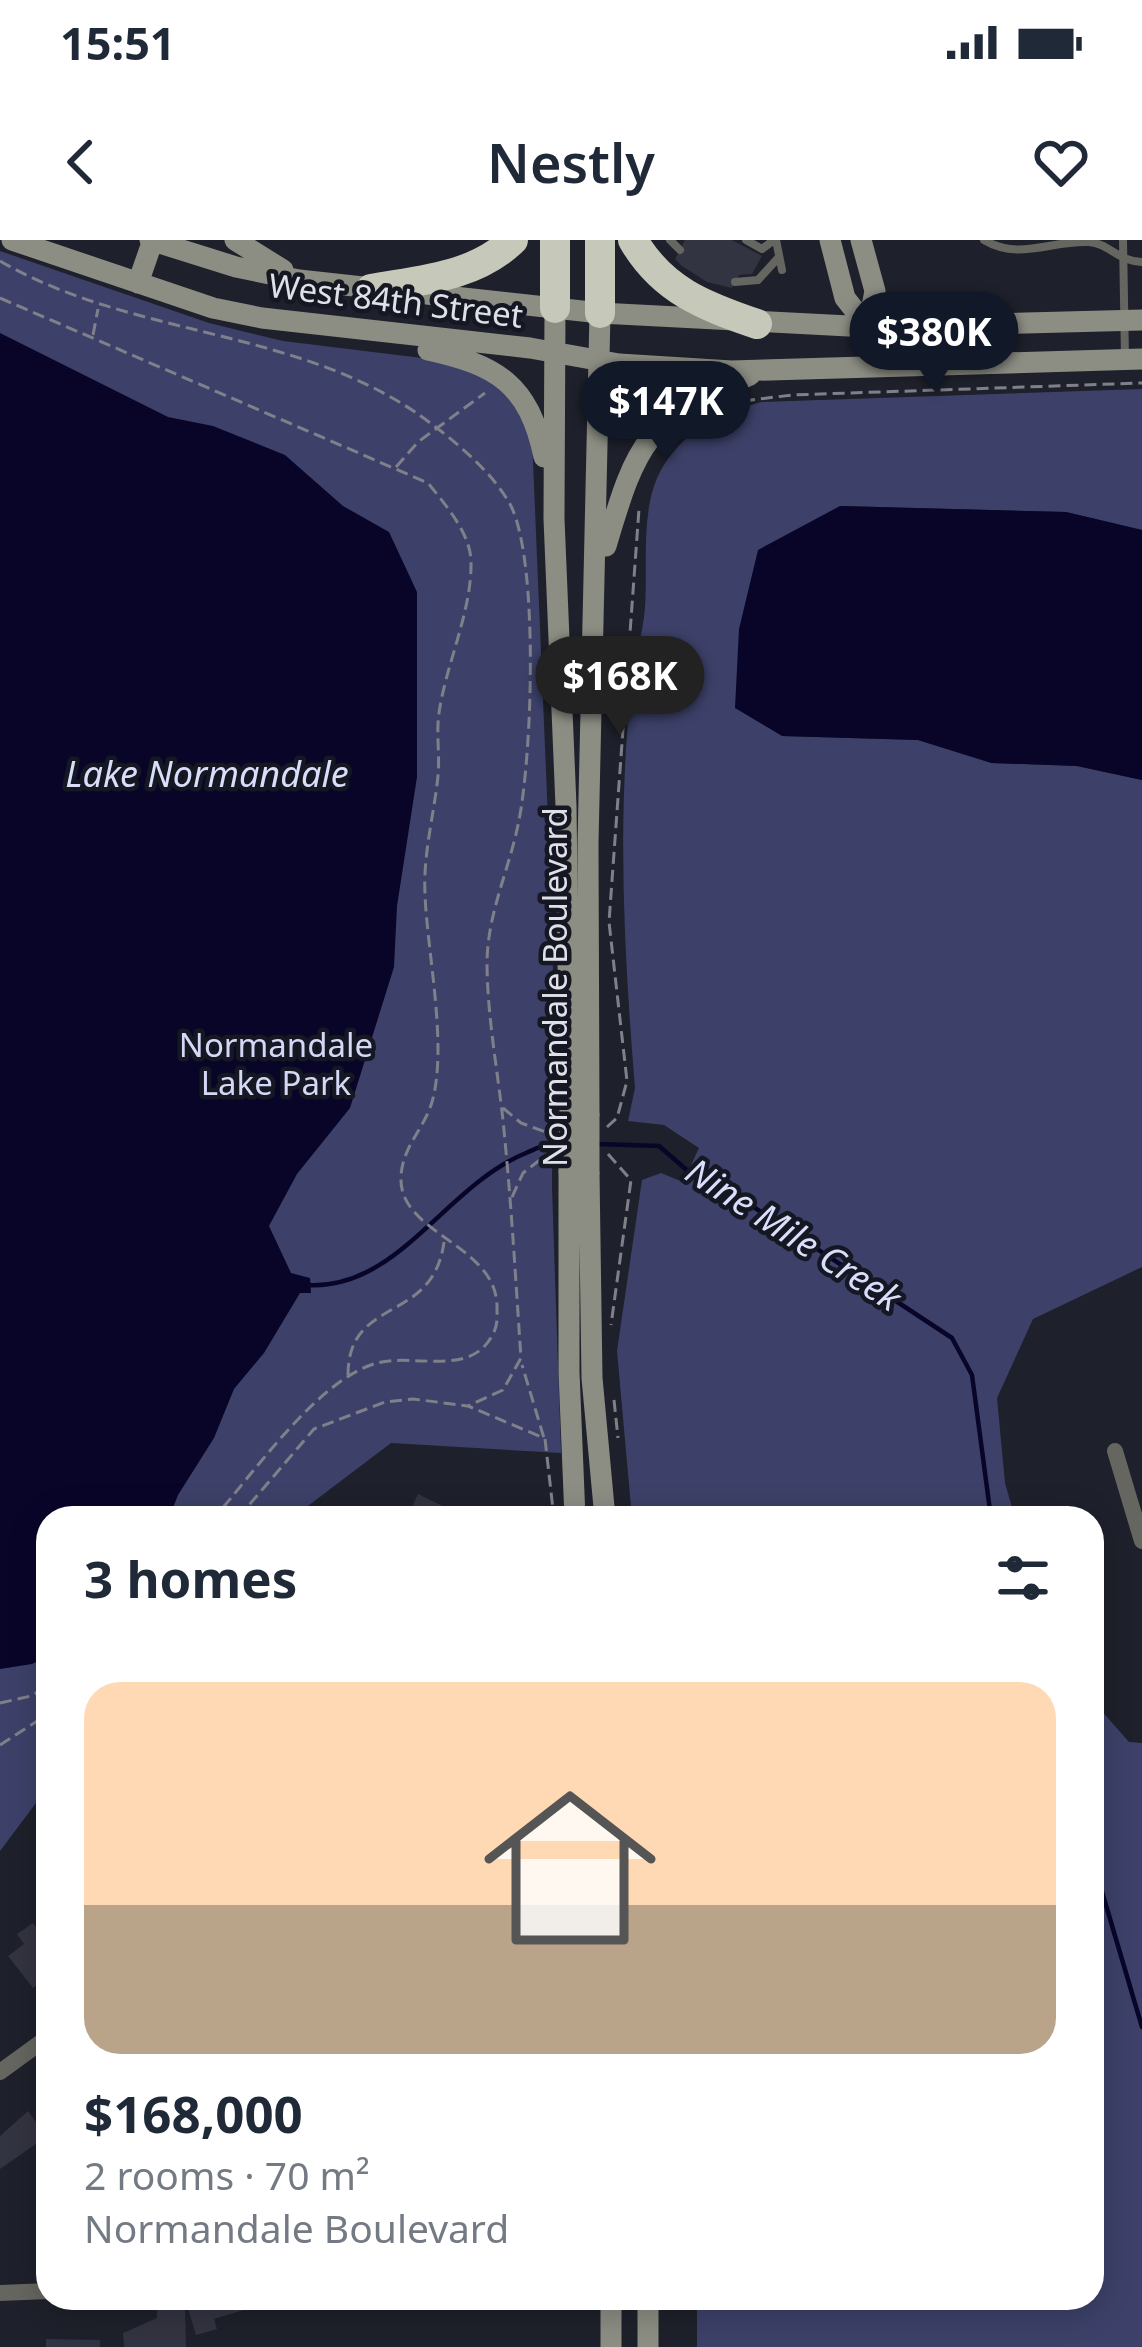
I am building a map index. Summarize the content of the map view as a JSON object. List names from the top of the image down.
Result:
{
  "streets": {
    "highway": ["Normandale Boulevard"],
    "main road": ["West 84th Street"]
  },
  "crossings": [
    ["West 84th Street", "Normandale Boulevard"]
  ],
  "water": ["Lake Normandale", "Nine Mile Creek"],
  "parks": ["Normandale Lake Park"],
  "page": {
    "status": "15:51",
    "header": "Nestly",
    "price": ["$380K", "$147K", "$168K"],
    "heading": "3 homes",
    "list": [
      {
        "name": "$168,000",
        "note": "2 rooms · 70 m² · Normandale Boulevard"
      }
    ]
  }
}
